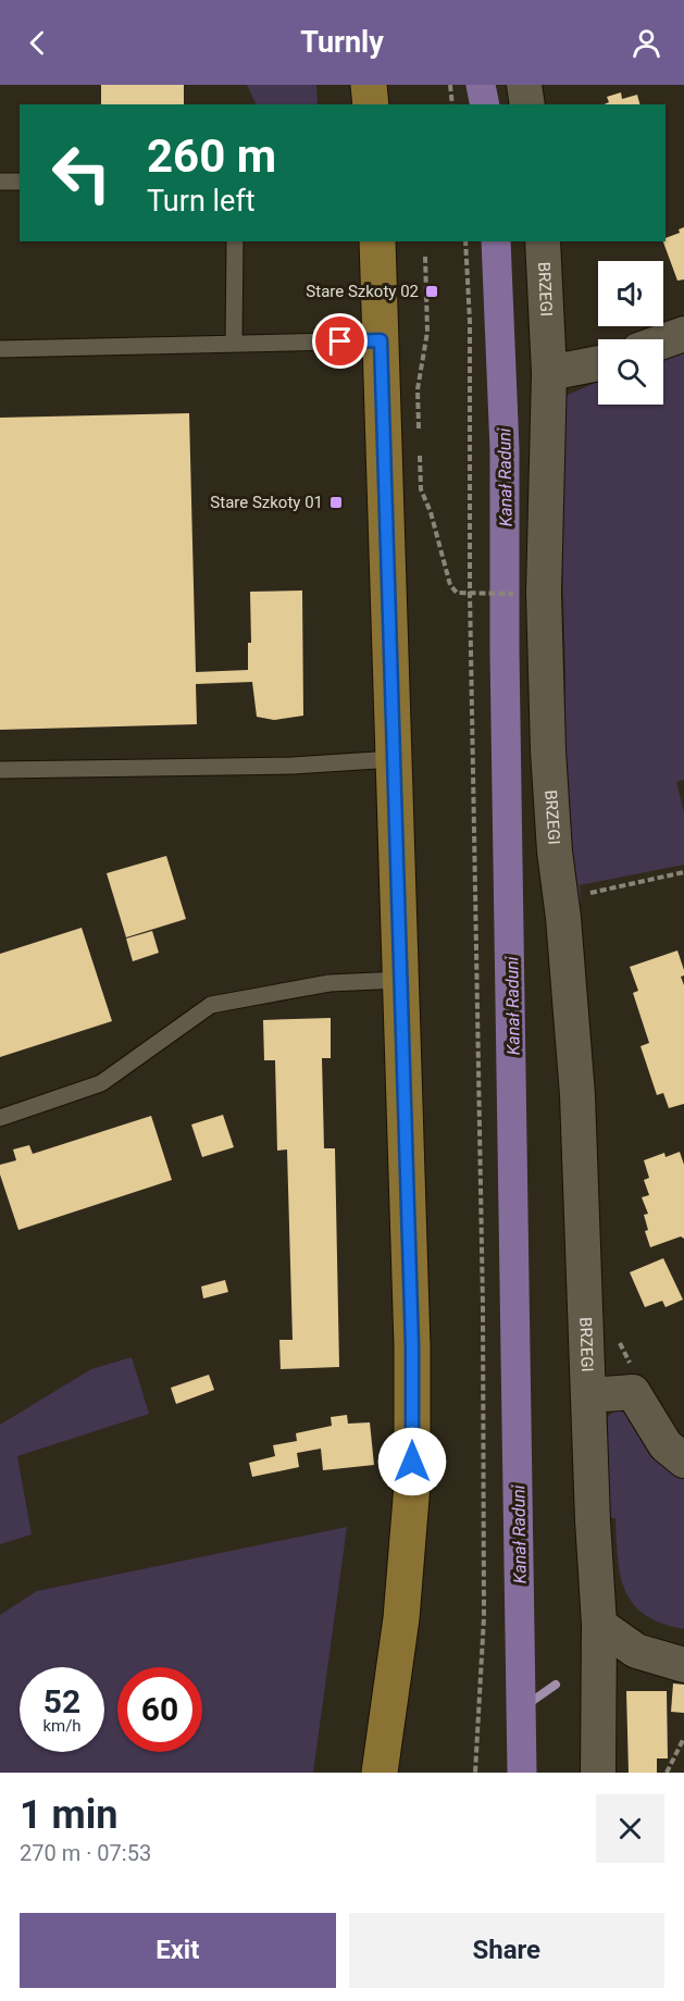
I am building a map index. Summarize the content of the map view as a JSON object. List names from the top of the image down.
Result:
{
  "streets": {
    "street": ["BRZEGI"]
  },
  "water": ["Kanał Raduni"],
  "places": {
    "transit": ["Stare Szkoty 02", "Stare Szkoty 01"]
  },
  "page": {
    "header": "Turnly",
    "turn": ["260 m", "Turn left"],
    "speed": "52 km/h",
    "limit": "60",
    "heading": ["1 min", "270 m · 07:53"],
    "buttons": ["Exit", "Share"]
  }
}
